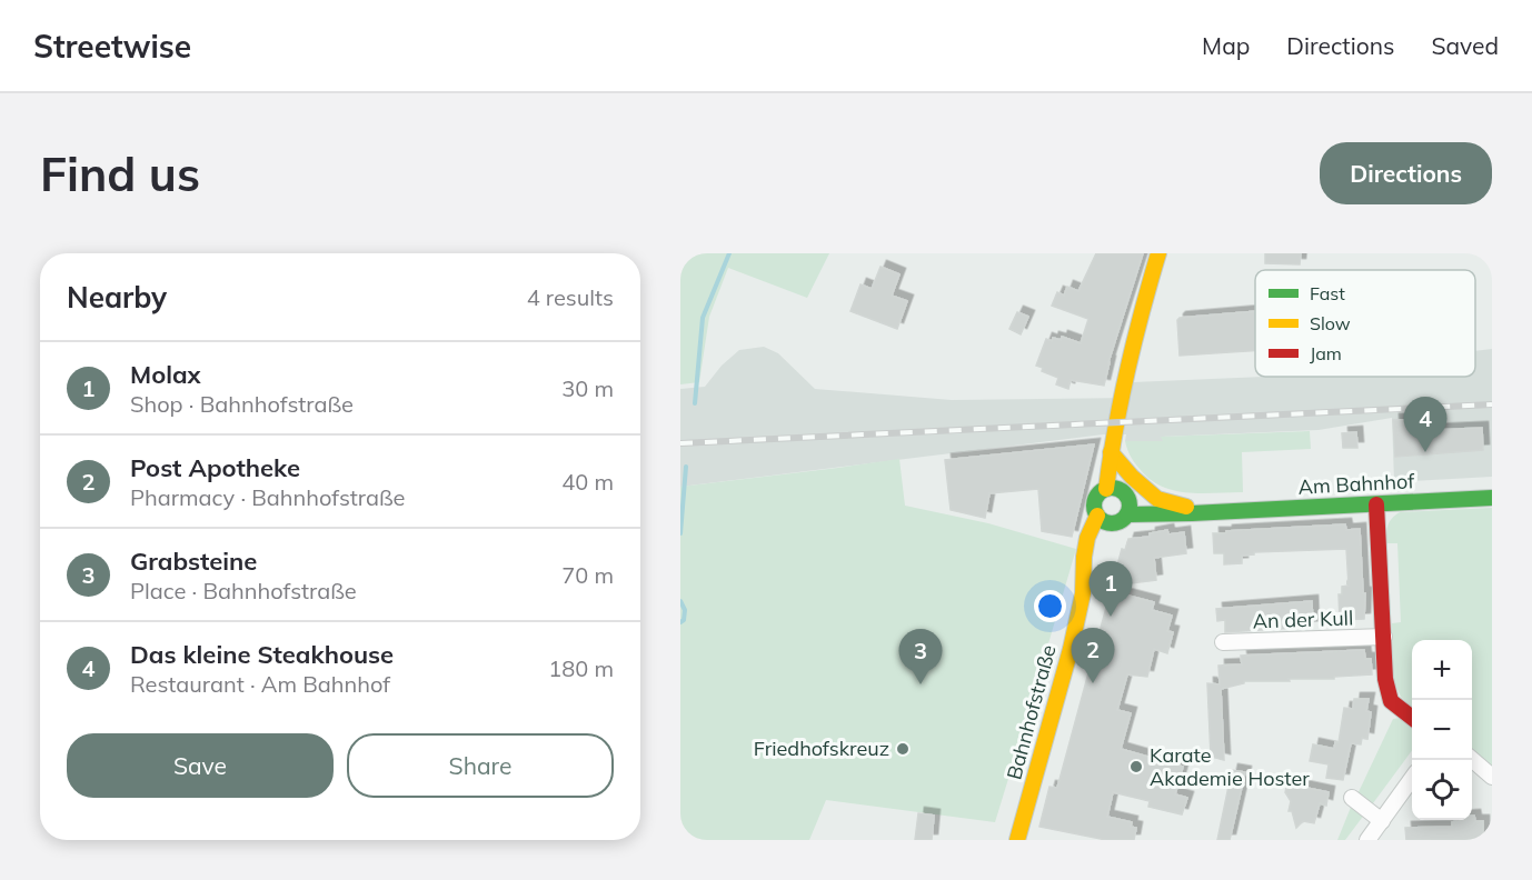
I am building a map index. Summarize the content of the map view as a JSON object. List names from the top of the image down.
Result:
{
  "streets": {
    "street": ["Am Bahnhof", "An der Kull", "Bahnhofstraße"]
  },
  "crossings": [
    ["Am Bahnhof", "An der Kull"],
    ["Am Bahnhof", "Bahnhofstraße"]
  ],
  "places": ["Friedhofskreuz", "Karate Akademie Hoster"],
  "legend": ["Fast", "Slow", "Jam"],
  "page": {
    "header": "Streetwise",
    "nav": ["Map", "Directions", "Saved"],
    "buttons": [
      "Directions",
      ["Save", "Share"]
    ],
    "title": "Find us",
    "heading": ["Nearby", "4 results"],
    "list": [
      {
        "mark": "1",
        "name": "Molax",
        "note": "Shop · Bahnhofstraße",
        "value": "30 m"
      },
      {
        "mark": "2",
        "name": "Post Apotheke",
        "note": "Pharmacy · Bahnhofstraße",
        "value": "40 m"
      },
      {
        "mark": "3",
        "name": "Grabsteine",
        "note": "Place · Bahnhofstraße",
        "value": "70 m"
      },
      {
        "mark": "4",
        "name": "Das kleine Steakhouse",
        "note": "Restaurant · Am Bahnhof",
        "value": "180 m"
      }
    ],
    "pins": [
      "4",
      "1",
      "2",
      "3"
    ],
    "map_buttons": ["+", "−"]
  }
}
